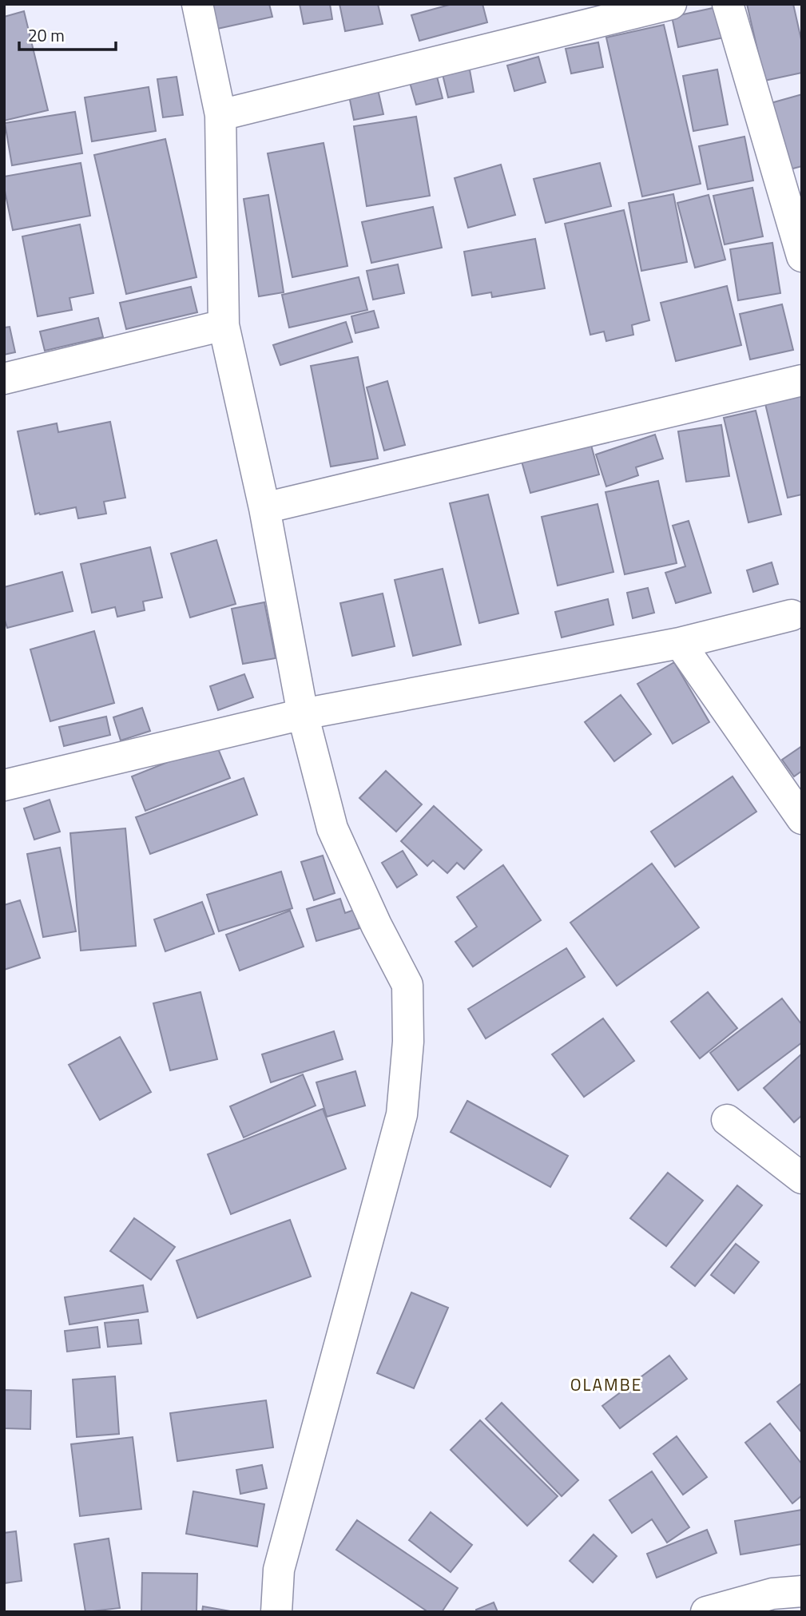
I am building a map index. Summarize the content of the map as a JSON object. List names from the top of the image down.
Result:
{
  "districts": ["OLAMBE"],
  "scale_bar": "20 m"
}
